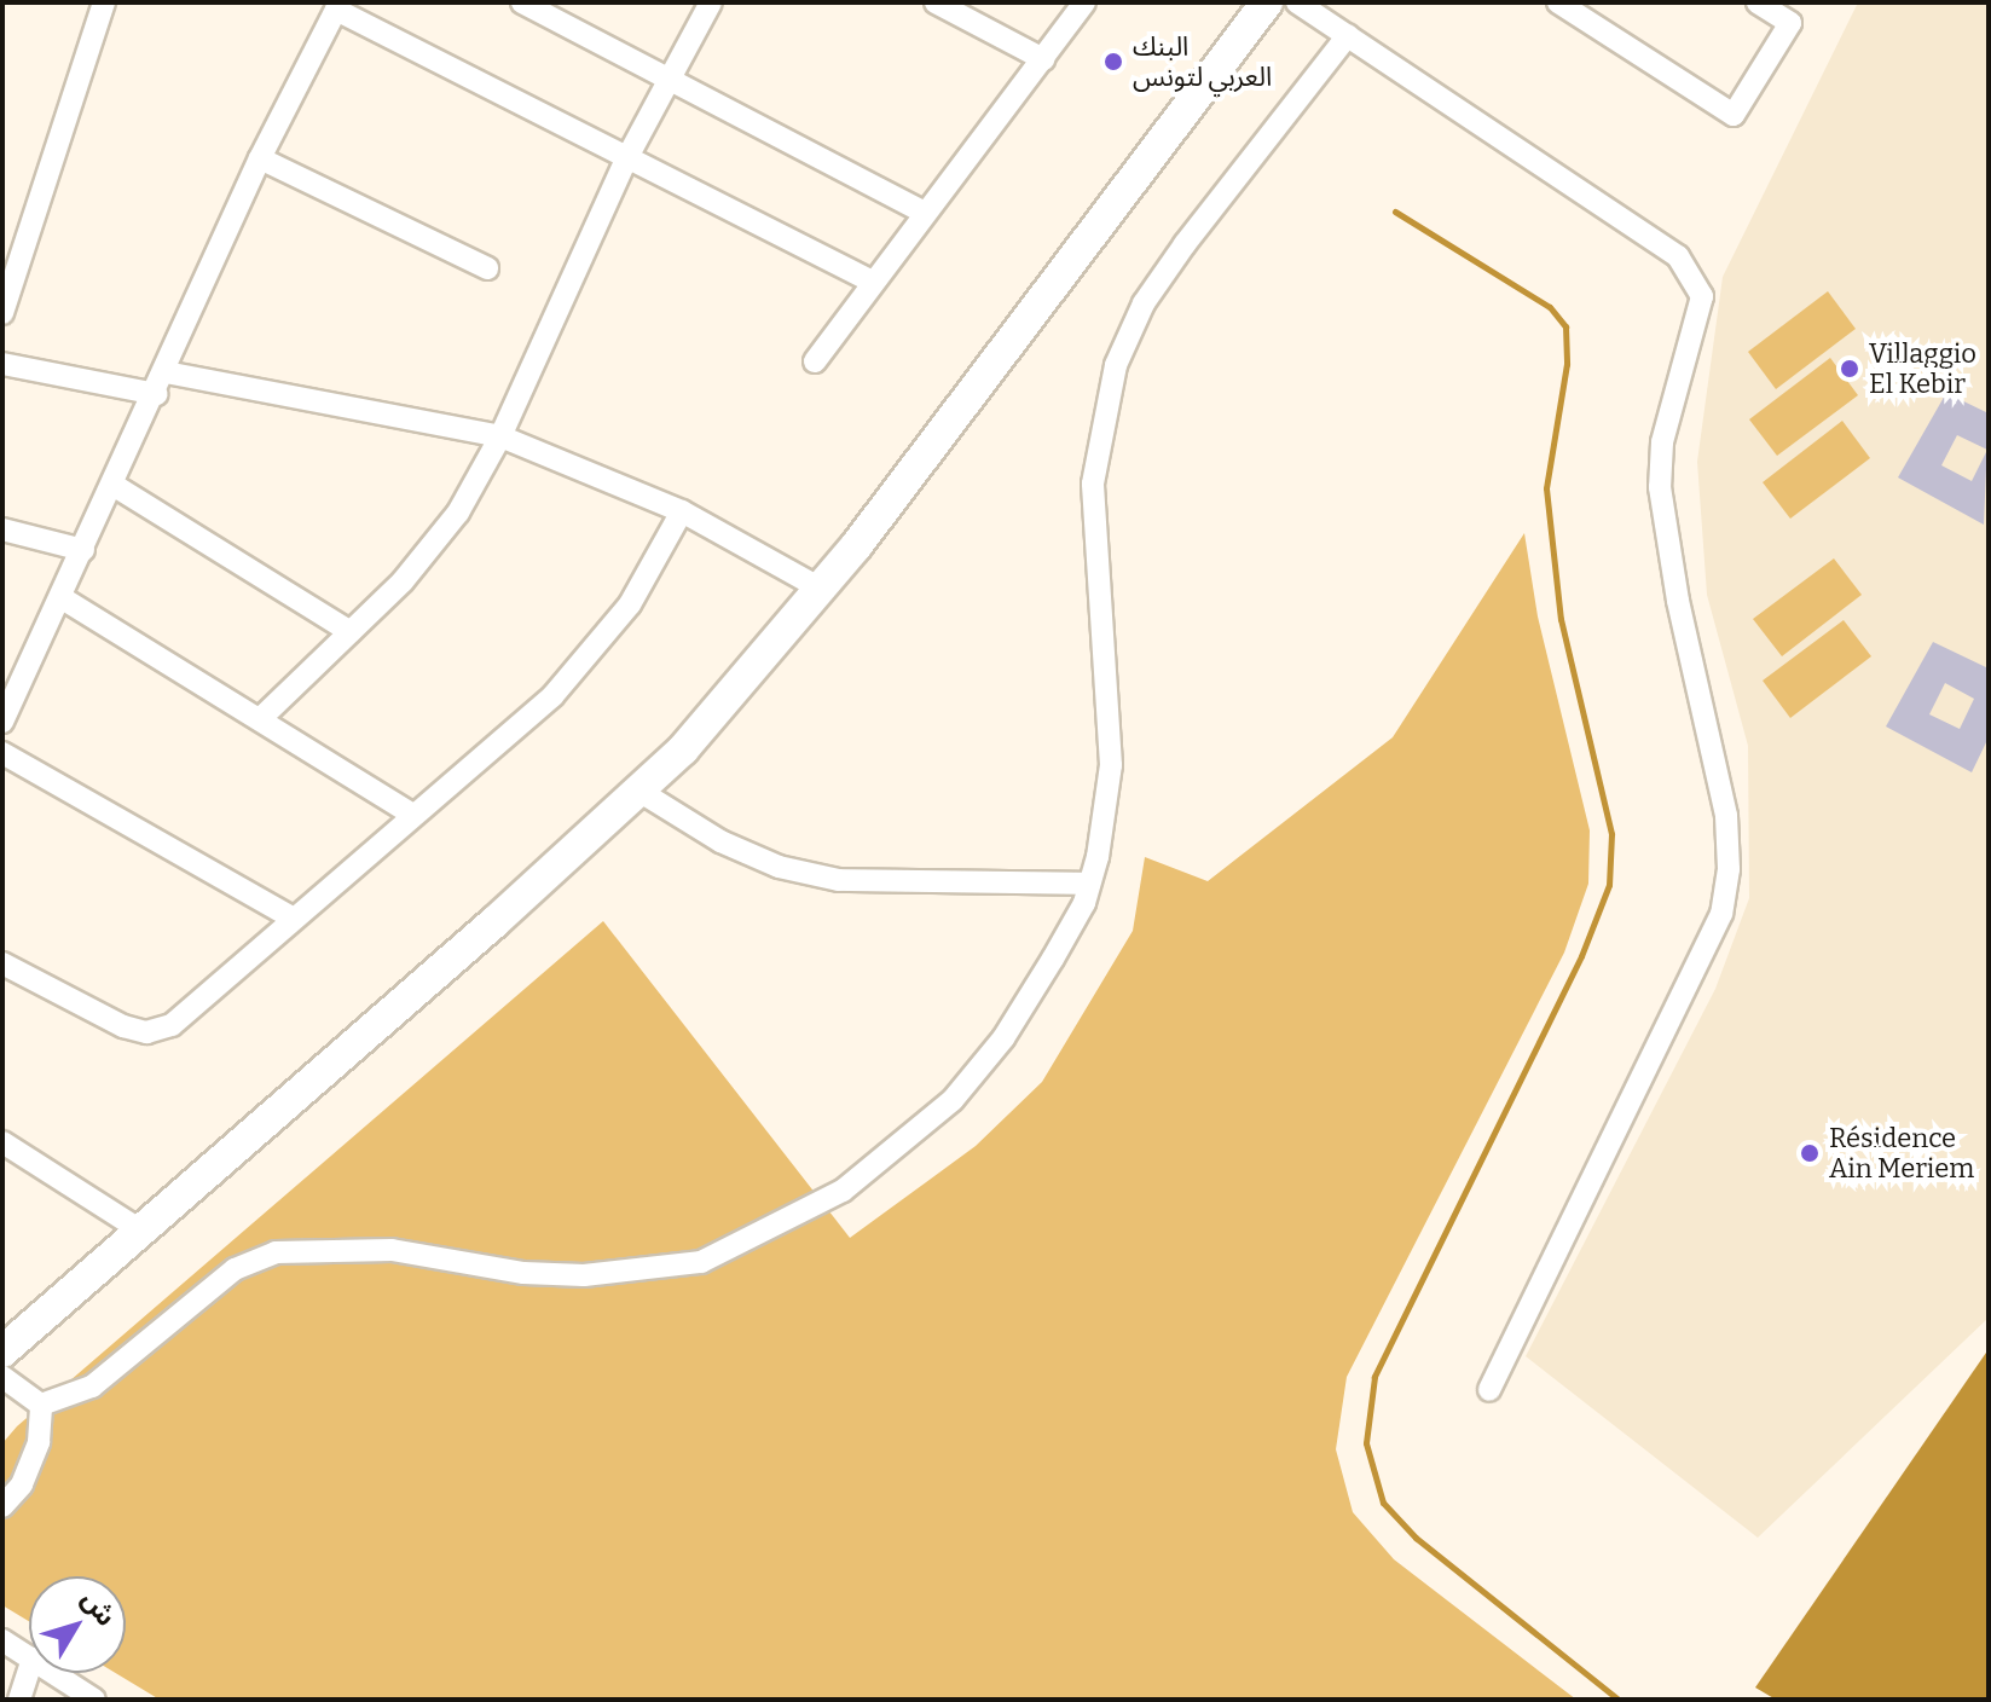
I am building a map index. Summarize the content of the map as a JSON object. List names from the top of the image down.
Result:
{
  "places": ["البنك العربي لتونس", "Villaggio El Kebir", "Résidence Ain Meriem"],
  "north": "top right"
}
